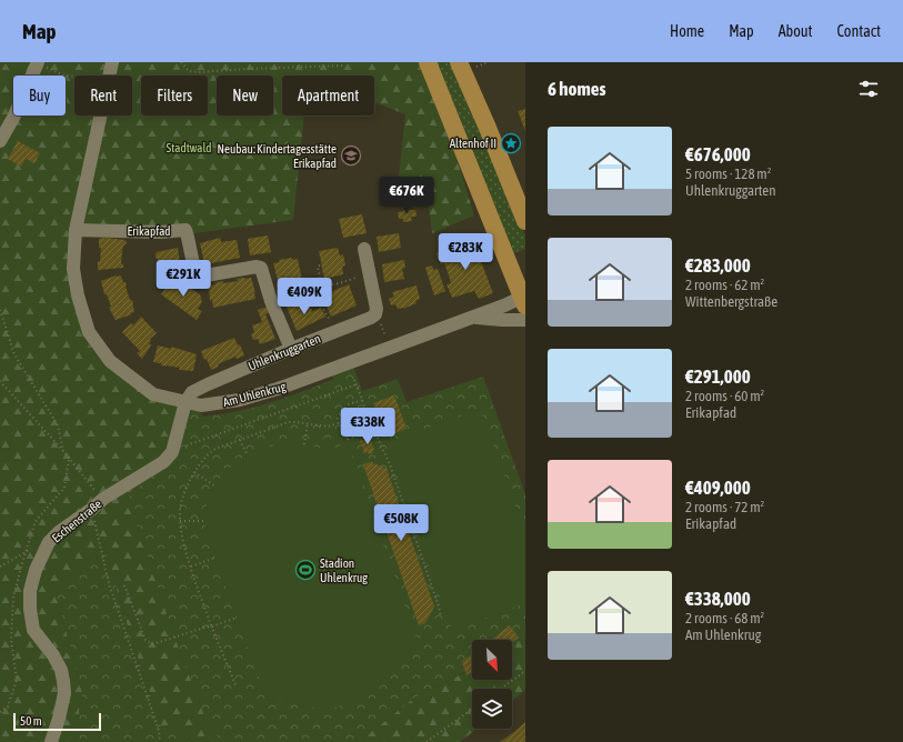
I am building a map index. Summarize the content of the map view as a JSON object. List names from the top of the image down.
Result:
{
  "streets": {
    "street": [
      "Erikapfad",
      "Uhlenkruggarten",
      "Am Uhlenkrug",
      "Eschenstraße"
    ]
  },
  "crossings": [
    ["Erikapfad", "Uhlenkruggarten"],
    ["Erikapfad", "Am Uhlenkrug"],
    ["Uhlenkruggarten", "Am Uhlenkrug"]
  ],
  "parks": ["Stadtwald"],
  "places": {
    "place": ["Altenhof II"],
    "school or university": ["Neubau: Kindertagesstätte Erikapfad"],
    "sports": ["Stadion Uhlenkrug"]
  },
  "scale_bar": "50 m",
  "north": "bottom right",
  "page": {
    "header": "Map",
    "nav": [
      "Home",
      "Map",
      "About",
      "Contact"
    ],
    "heading": "6 homes",
    "chip": [
      "Buy",
      "Rent",
      "Filters",
      "New",
      "Apartment"
    ],
    "list": [
      {
        "name": "€676,000",
        "note": "5 rooms · 128 m² · Uhlenkruggarten"
      },
      {
        "name": "€283,000",
        "note": "2 rooms · 62 m² · Wittenbergstraße"
      },
      {
        "name": "€291,000",
        "note": "2 rooms · 60 m² · Erikapfad"
      },
      {
        "name": "€409,000",
        "note": "2 rooms · 72 m² · Erikapfad"
      },
      {
        "name": "€338,000",
        "note": "2 rooms · 68 m² · Am Uhlenkrug"
      }
    ],
    "price": [
      "€676K",
      "€283K",
      "€291K",
      "€409K",
      "€338K",
      "€508K"
    ],
    "scale": "50 m"
  }
}
